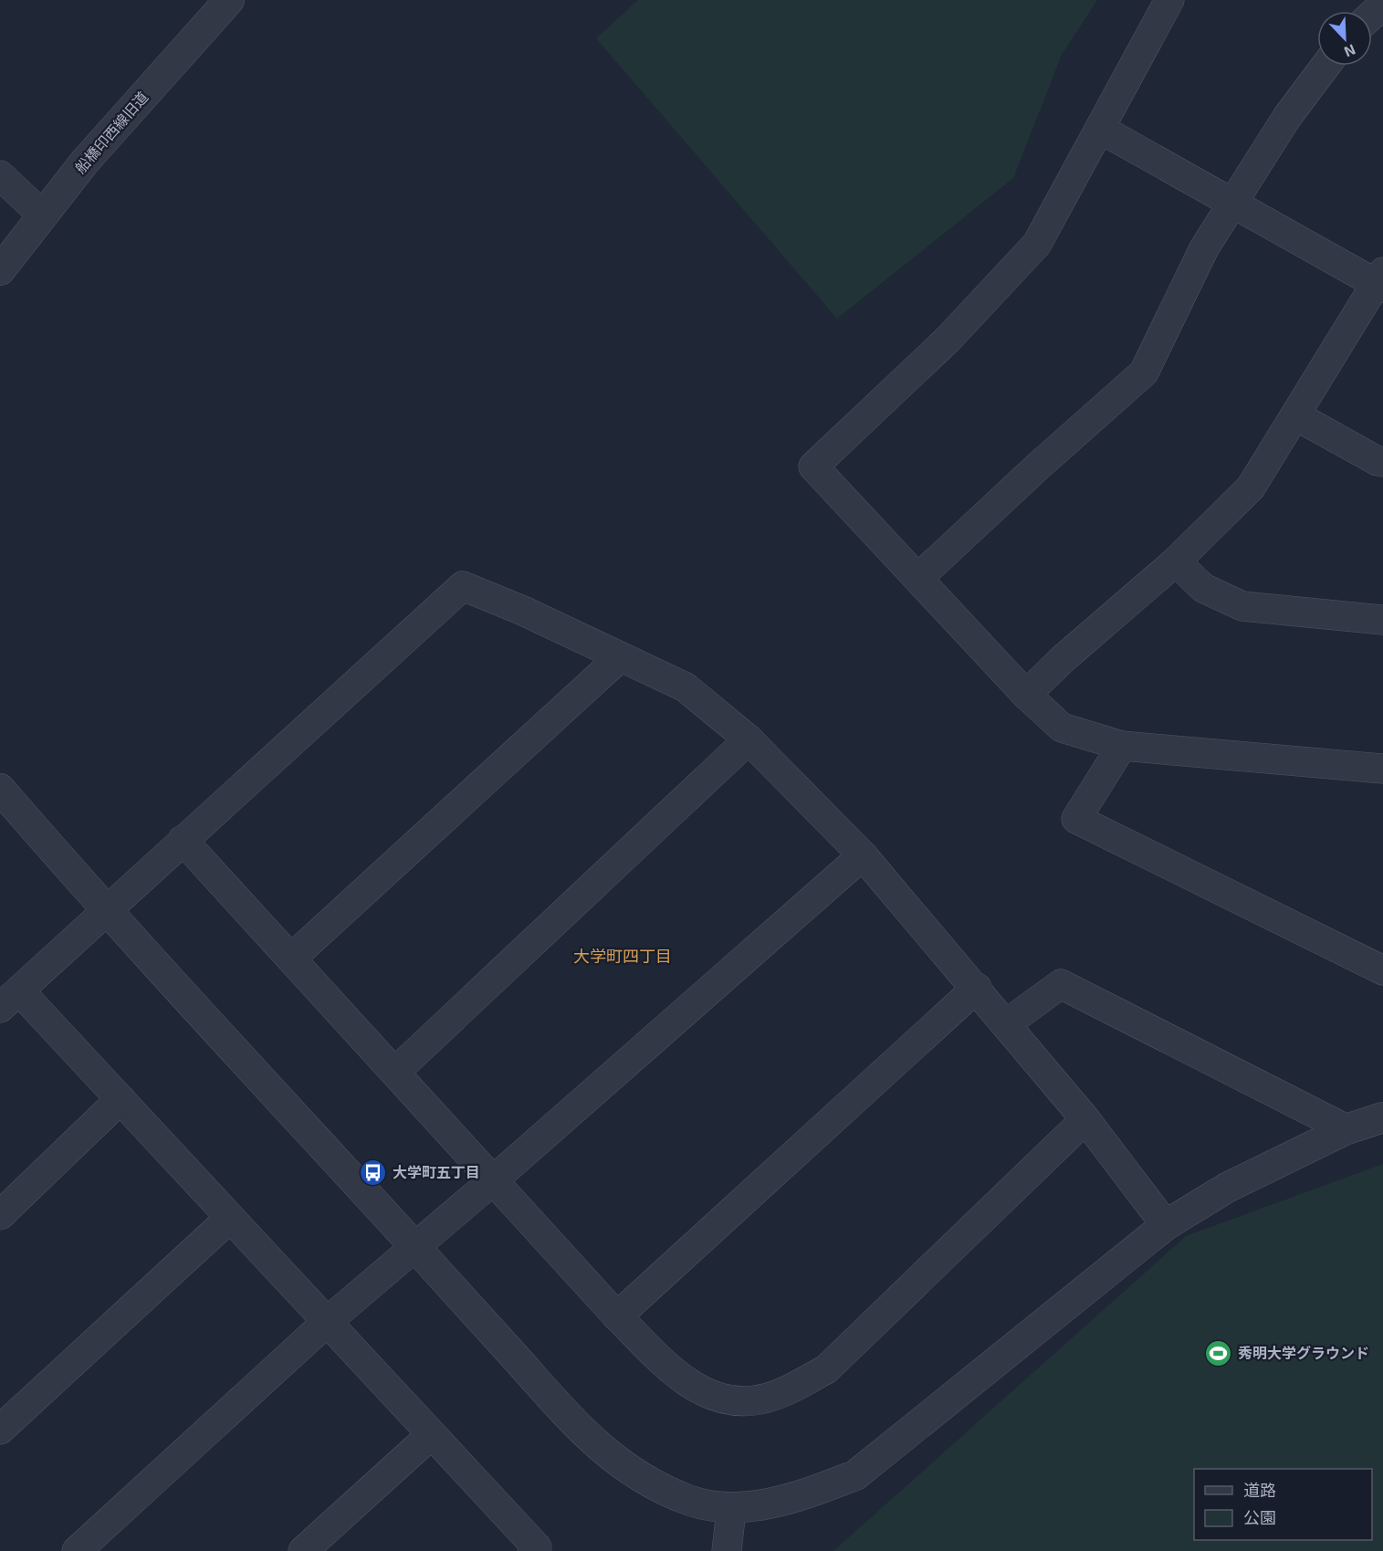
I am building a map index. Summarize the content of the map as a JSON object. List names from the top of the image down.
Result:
{
  "streets": {
    "street": ["船橋印西線旧道"]
  },
  "districts": ["大学町四丁目"],
  "places": {
    "bus stop": ["大学町五丁目"],
    "sports": ["秀明大学グラウンド"]
  },
  "legend": ["道路", "公園"],
  "north": "bottom right"
}
